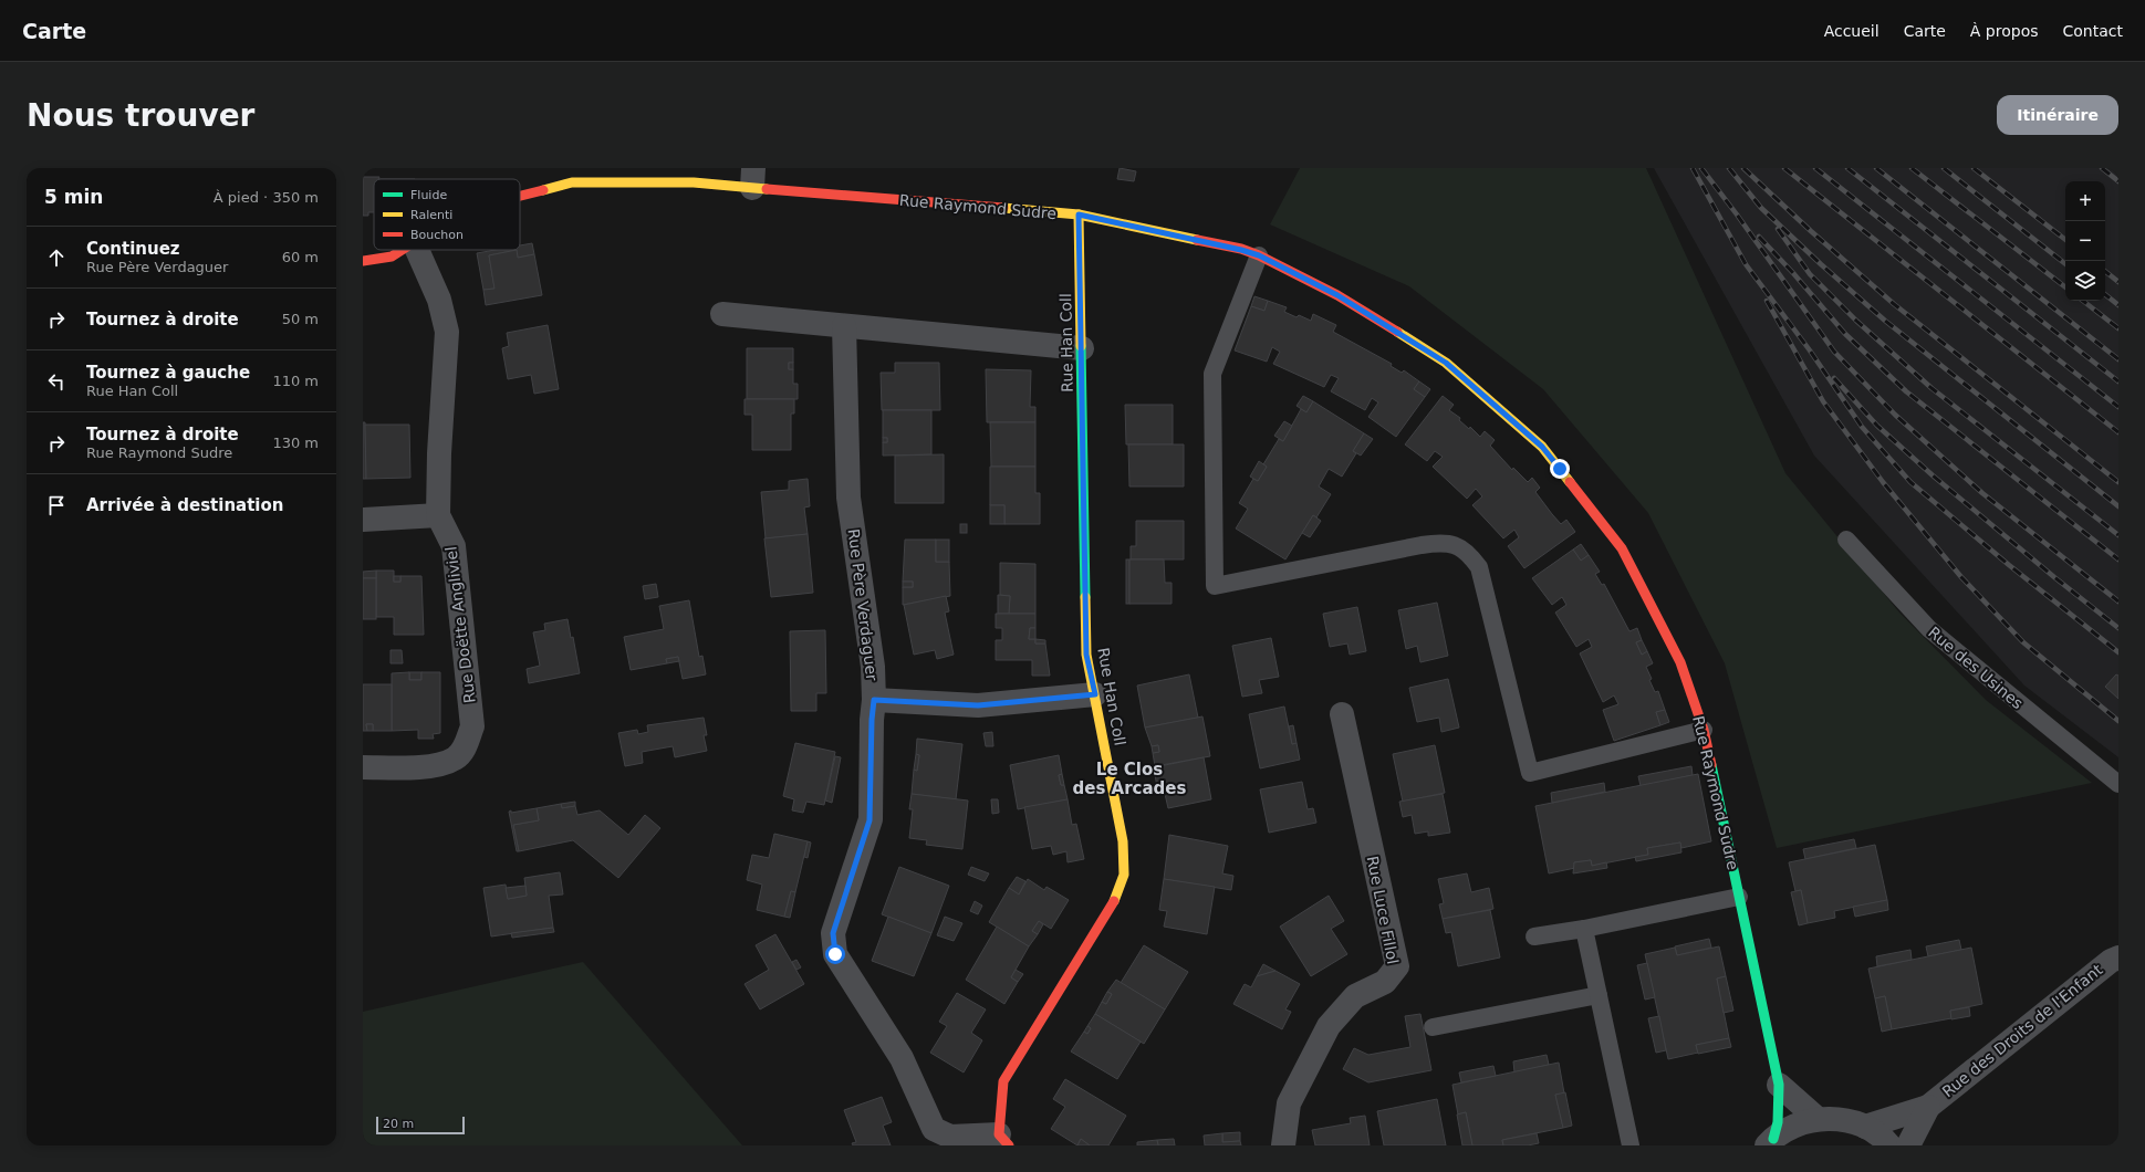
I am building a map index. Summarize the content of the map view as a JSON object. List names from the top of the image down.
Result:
{
  "streets": {
    "street": [
      "Rue Raymond Sudre",
      "Rue Han Coll",
      "Rue Père Verdaguer",
      "Rue Doëtte Angliviel",
      "Rue Luce Fillol",
      "Rue des Droits de l'Enfant"
    ],
    "lane": ["Rue des Usines"]
  },
  "crossings": [
    ["Rue Raymond Sudre", "Rue Han Coll"],
    ["Rue Han Coll", "Rue Père Verdaguer"]
  ],
  "districts": ["Le Clos des Arcades"],
  "legend": ["Fluide", "Ralenti", "Bouchon"],
  "scale_bar": "20 m",
  "page": {
    "header": "Carte",
    "nav": [
      "Accueil",
      "Carte",
      "À propos",
      "Contact"
    ],
    "buttons": "Itinéraire",
    "title": "Nous trouver",
    "heading": ["5 min", "À pied · 350 m"],
    "map_buttons": ["+", "−"],
    "list": [
      ["Continuez", "Rue Père Verdaguer", "60 m"],
      ["Tournez à droite", "50 m"],
      ["Tournez à gauche", "Rue Han Coll", "110 m"],
      ["Tournez à droite", "Rue Raymond Sudre", "130 m"],
      "Arrivée à destination"
    ],
    "scale": "20 m"
  }
}
